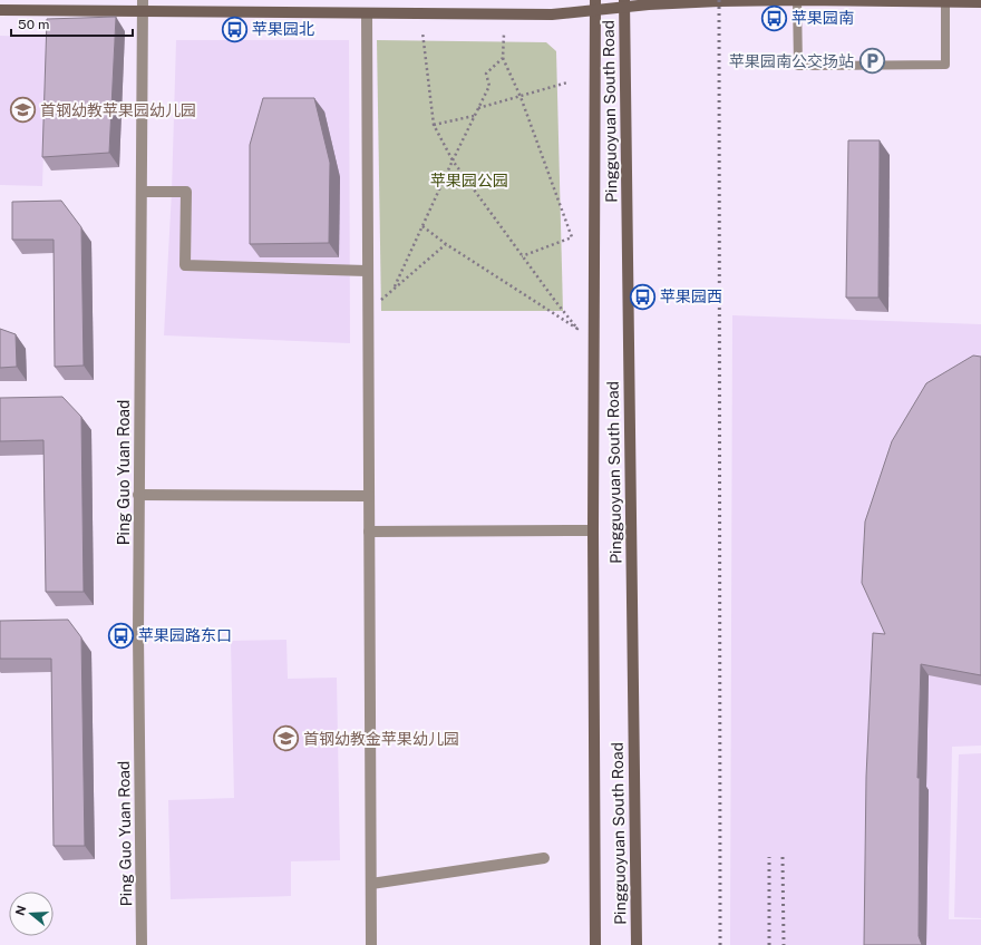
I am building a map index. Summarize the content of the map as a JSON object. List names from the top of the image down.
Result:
{
  "streets": {
    "main road": ["Pingguoyuan South Road"],
    "street": ["Ping Guo Yuan Road"]
  },
  "parks": ["苹果园公园"],
  "places": {
    "bus stop": [
      "苹果园南",
      "苹果园北",
      "苹果园西",
      "苹果园路东口"
    ],
    "parking": ["苹果园南公交场站"],
    "school or university": ["首钢幼教苹果园幼儿园", "首钢幼教金苹果幼儿园"]
  },
  "scale_bar": "50 m",
  "north": "left"
}
